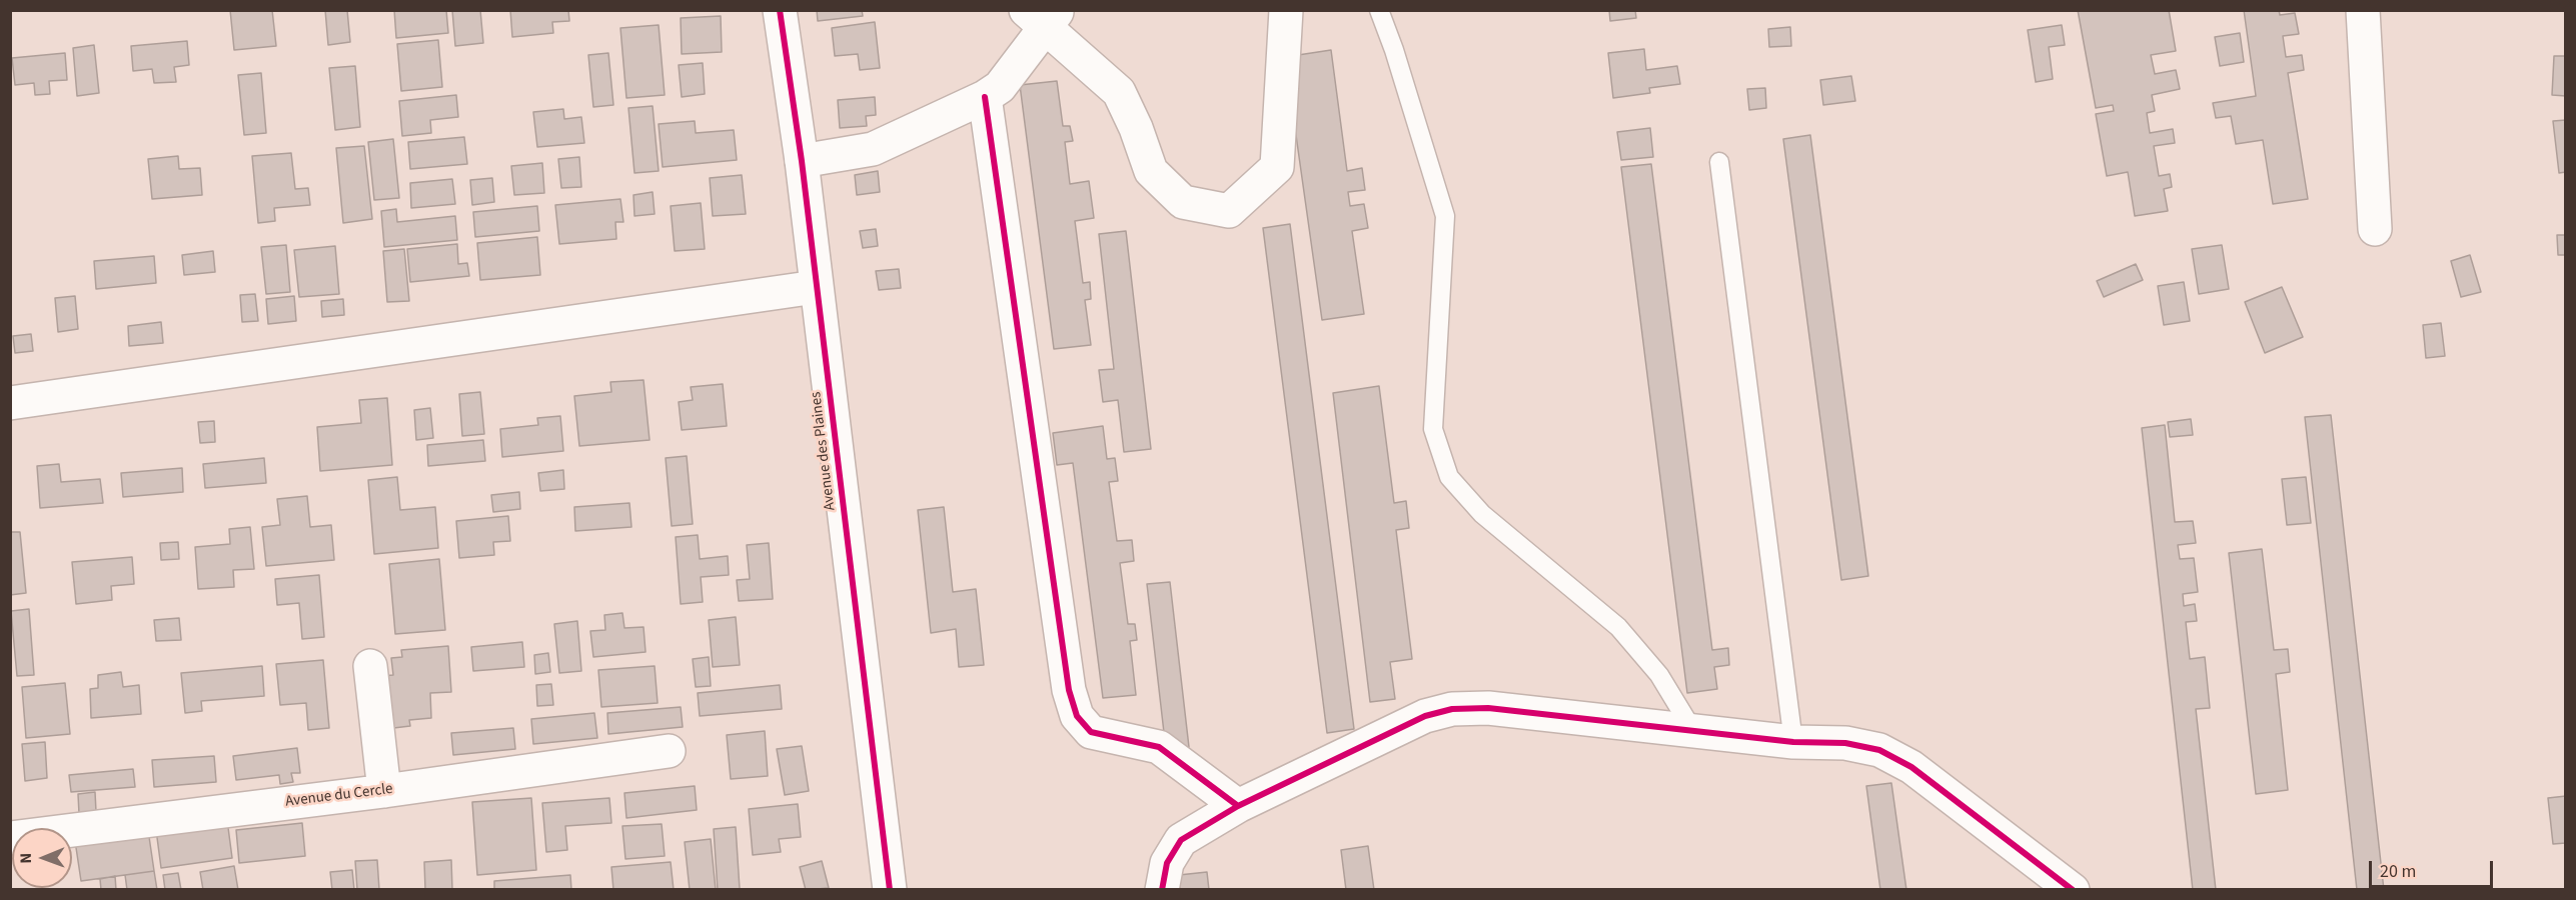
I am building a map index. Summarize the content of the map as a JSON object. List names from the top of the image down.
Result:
{
  "streets": {
    "street": ["Avenue des Plaines", "Avenue du Cercle"]
  },
  "scale_bar": "20 m",
  "north": "left"
}
